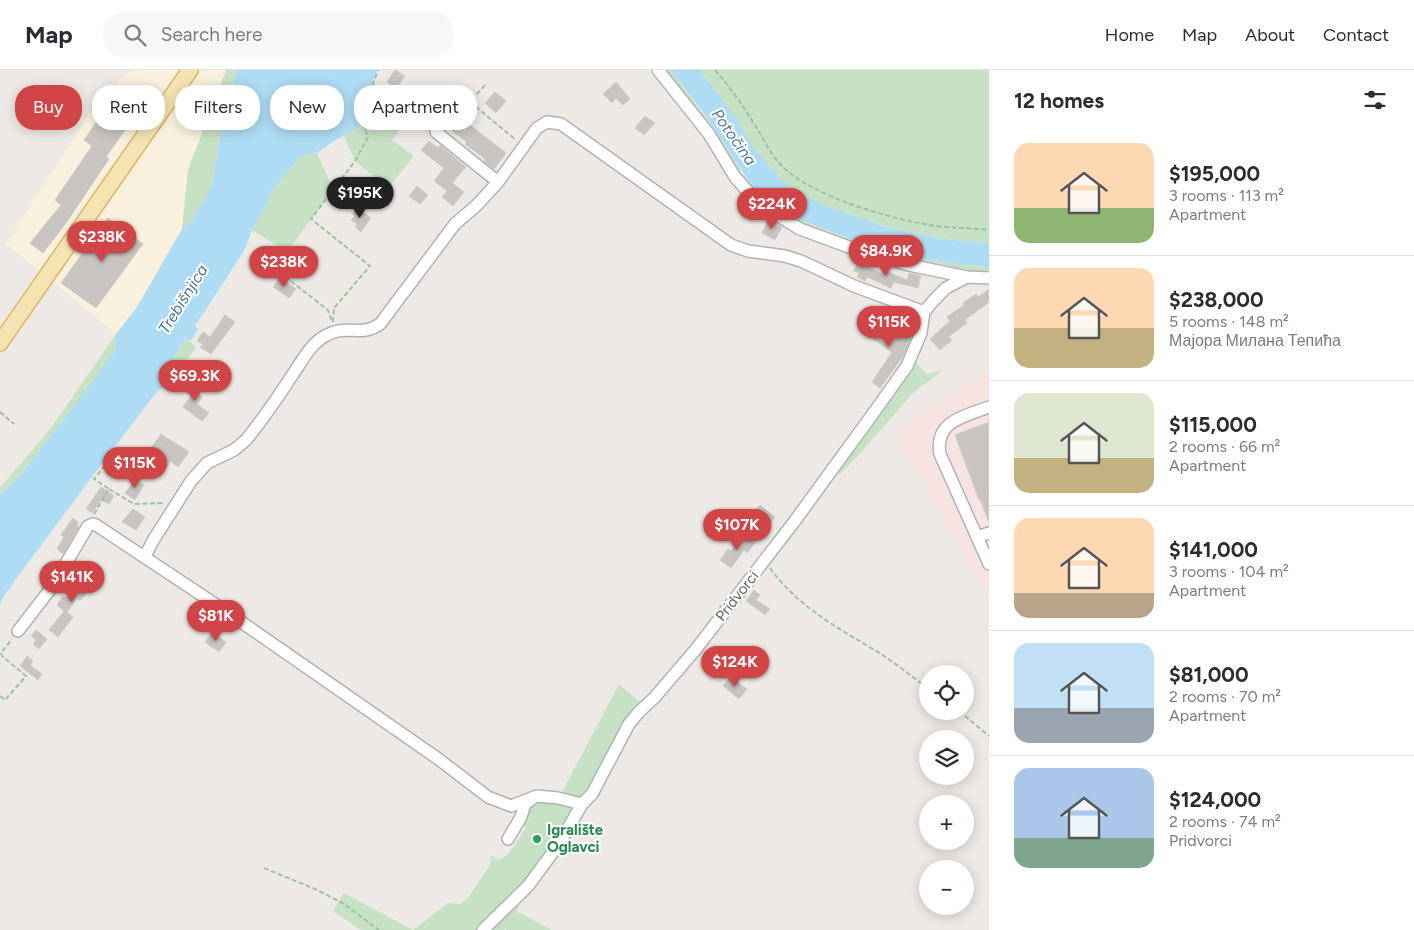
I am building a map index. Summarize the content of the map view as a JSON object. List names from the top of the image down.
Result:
{
  "streets": {
    "street": ["Pridvorci"]
  },
  "water": ["Potočina", "Trebišnjica"],
  "places": ["Igralište Oglavci"],
  "page": {
    "header": "Map",
    "search": "Search here",
    "nav": [
      "Home",
      "Map",
      "About",
      "Contact"
    ],
    "heading": "12 homes",
    "chip": [
      "Buy",
      "Rent",
      "Filters",
      "New",
      "Apartment"
    ],
    "list": [
      {
        "name": "$195,000",
        "note": "3 rooms · 113 m² · Apartment"
      },
      {
        "name": "$238,000",
        "note": "5 rooms · 148 m² · Мајора Милана Тепића"
      },
      {
        "name": "$115,000",
        "note": "2 rooms · 66 m² · Apartment"
      },
      {
        "name": "$141,000",
        "note": "3 rooms · 104 m² · Apartment"
      },
      {
        "name": "$81,000",
        "note": "2 rooms · 70 m² · Apartment"
      },
      {
        "name": "$124,000",
        "note": "2 rooms · 74 m² · Pridvorci"
      }
    ],
    "price": [
      "$195K",
      "$224K",
      "$238K",
      "$84.9K",
      "$238K",
      "$115K",
      "$69.3K",
      "$115K",
      "$107K",
      "$141K",
      "$81K",
      "$124K"
    ],
    "map_buttons": ["+", "−"]
  }
}
